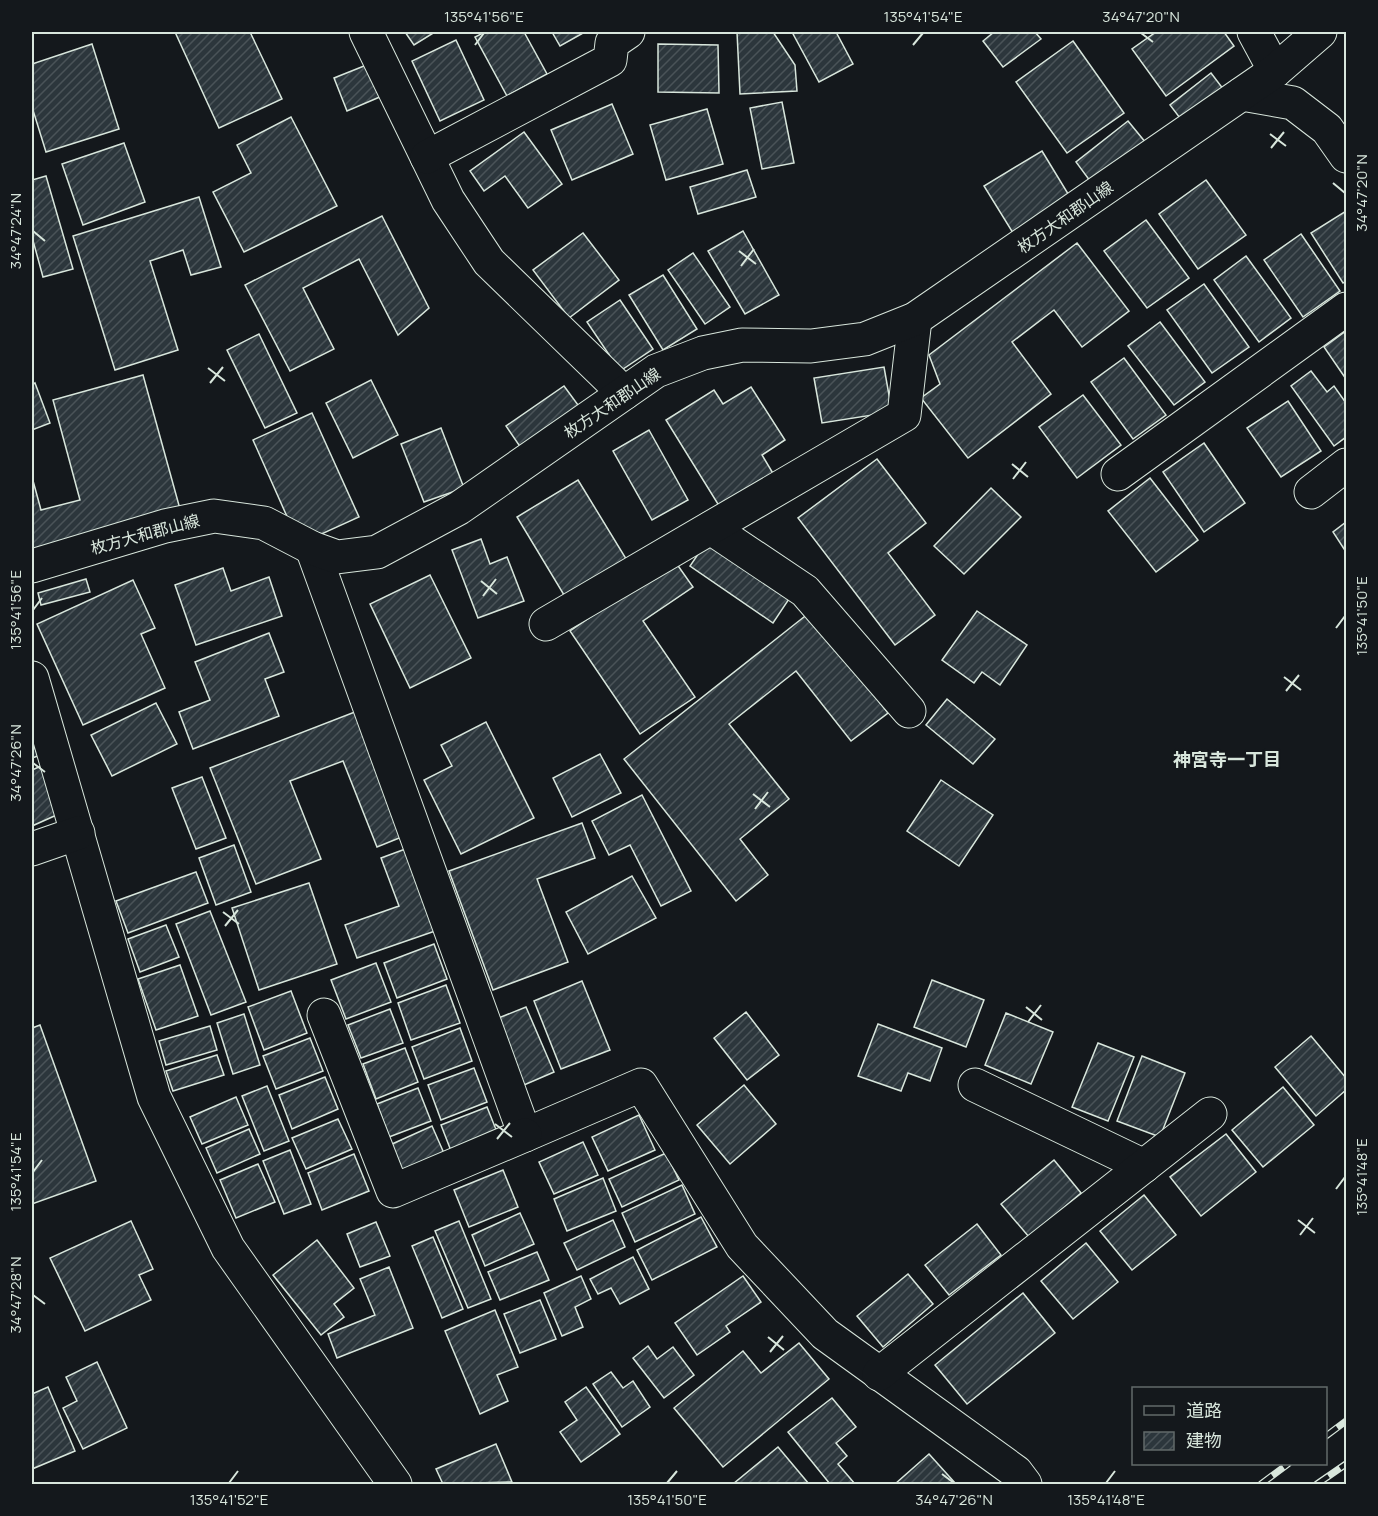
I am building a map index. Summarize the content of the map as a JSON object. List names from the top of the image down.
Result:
{
  "streets": {
    "street": ["枚方大和郡山線"]
  },
  "districts": ["神宮寺一丁目"],
  "legend": ["道路", "建物"],
  "coordinates": [
    "135°41'56\"E",
    "135°41'54\"E",
    "34°47'20\"N",
    "34°47'24\"N",
    "135°41'50\"E",
    "34°47'26\"N",
    "135°41'48\"E",
    "34°47'28\"N",
    "135°41'52\"E"
  ]
}
